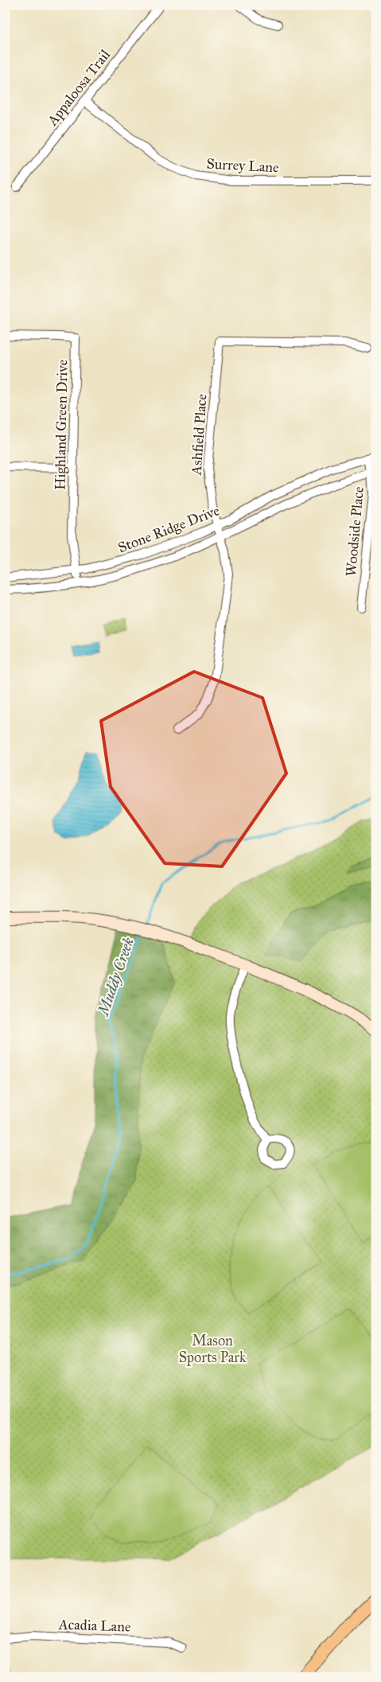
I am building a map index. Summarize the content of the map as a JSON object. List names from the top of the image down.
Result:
{
  "streets": {
    "street": [
      "Appaloosa Trail",
      "Surrey Lane",
      "Highland Green Drive",
      "Ashfield Place",
      "Stone Ridge Drive",
      "Woodside Place",
      "Acadia Lane"
    ]
  },
  "crossings": [
    ["Appaloosa Trail", "Surrey Lane"],
    ["Highland Green Drive", "Stone Ridge Drive"],
    ["Ashfield Place", "Stone Ridge Drive"],
    ["Stone Ridge Drive", "Woodside Place"]
  ],
  "water": ["Muddy Creek"],
  "parks": ["Mason Sports Park"]
}
